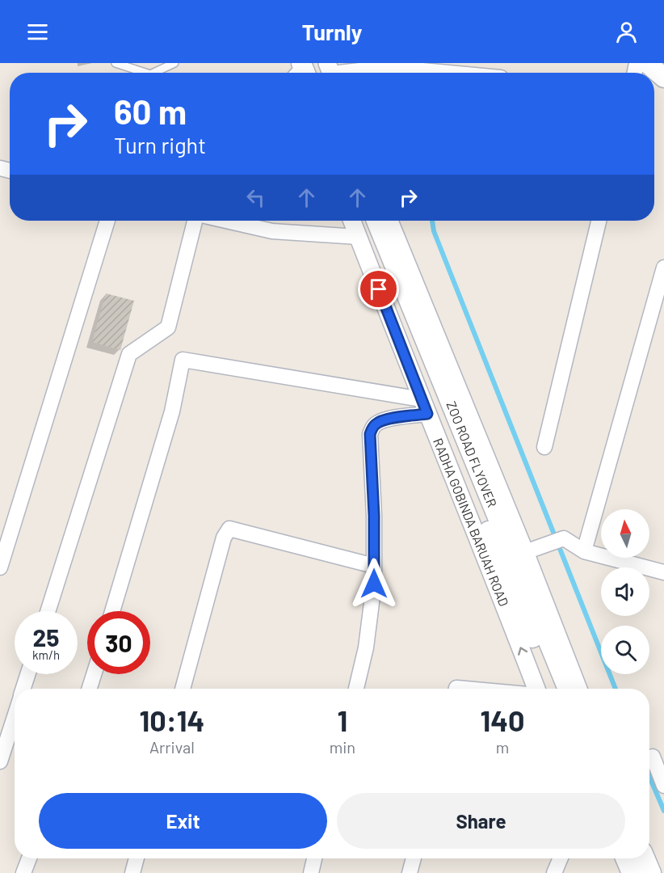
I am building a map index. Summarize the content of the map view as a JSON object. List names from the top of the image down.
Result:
{
  "streets": {
    "main road": ["ZOO ROAD FLYOVER"],
    "street": ["RADHA GOBINDA BARUAH ROAD"]
  },
  "north": "top",
  "page": {
    "header": "Turnly",
    "turn": ["60 m", "Turn right"],
    "speed": "25 km/h",
    "limit": "30",
    "eta": [
      "10:14",
      "Arrival",
      "1",
      "min",
      "140",
      "m"
    ],
    "buttons": ["Exit", "Share"]
  }
}
